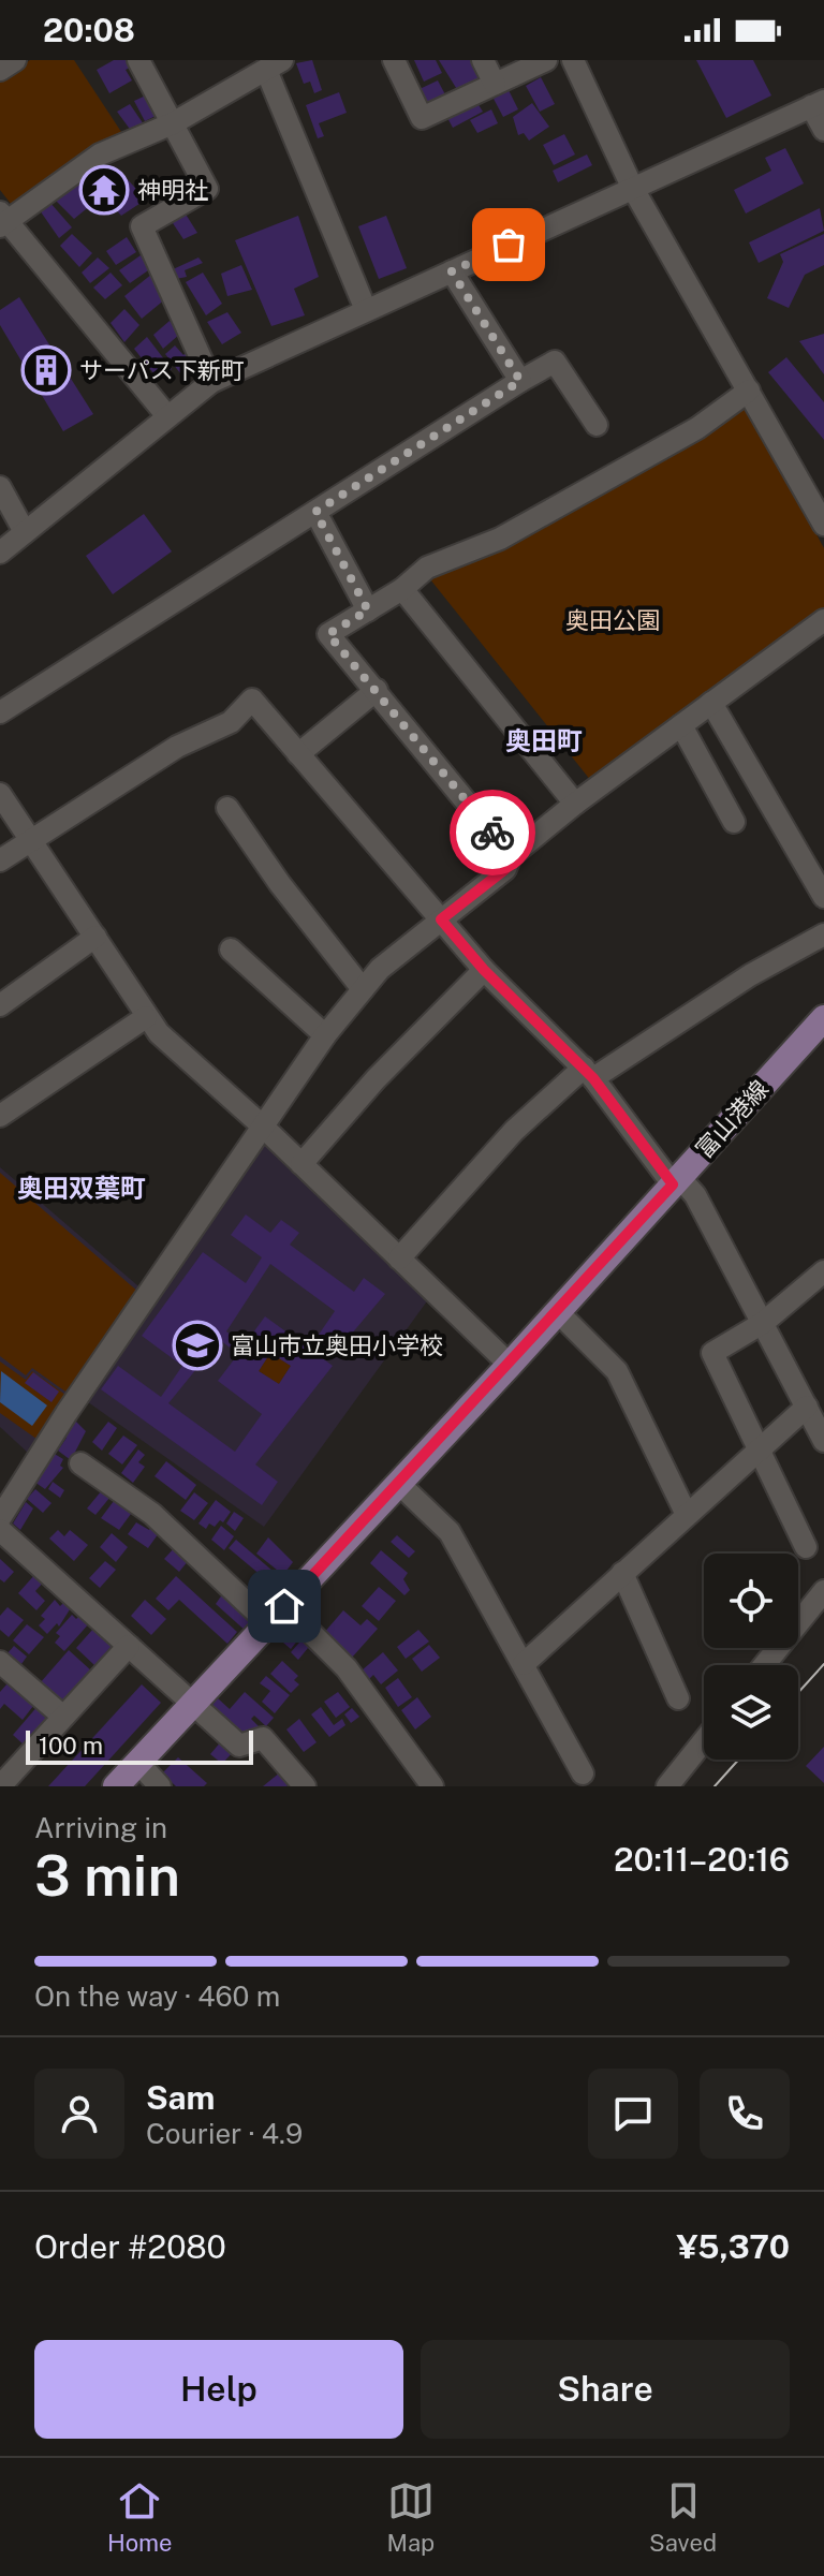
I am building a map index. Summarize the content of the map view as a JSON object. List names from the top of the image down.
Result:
{
  "streets": {
    "main road": ["富山港線"]
  },
  "districts": ["奥田町", "奥田双葉町"],
  "parks": ["奥田公園"],
  "places": {
    "temple": ["神明社"],
    "building": ["サーパス下新町"],
    "school or university": ["富山市立奥田小学校"]
  },
  "scale_bar": "100 m",
  "page": {
    "status": "20:08",
    "scale": "100 m",
    "heading": ["3 min", "Arriving in", "20:11–20:16"],
    "panel": [
      "Sam",
      "Courier · 4.9",
      "Order #2080",
      "¥5,370"
    ],
    "bar": "On the way · 460 m",
    "buttons": ["Help", "Share"],
    "tabs": ["Home", "Map", "Saved"]
  }
}
